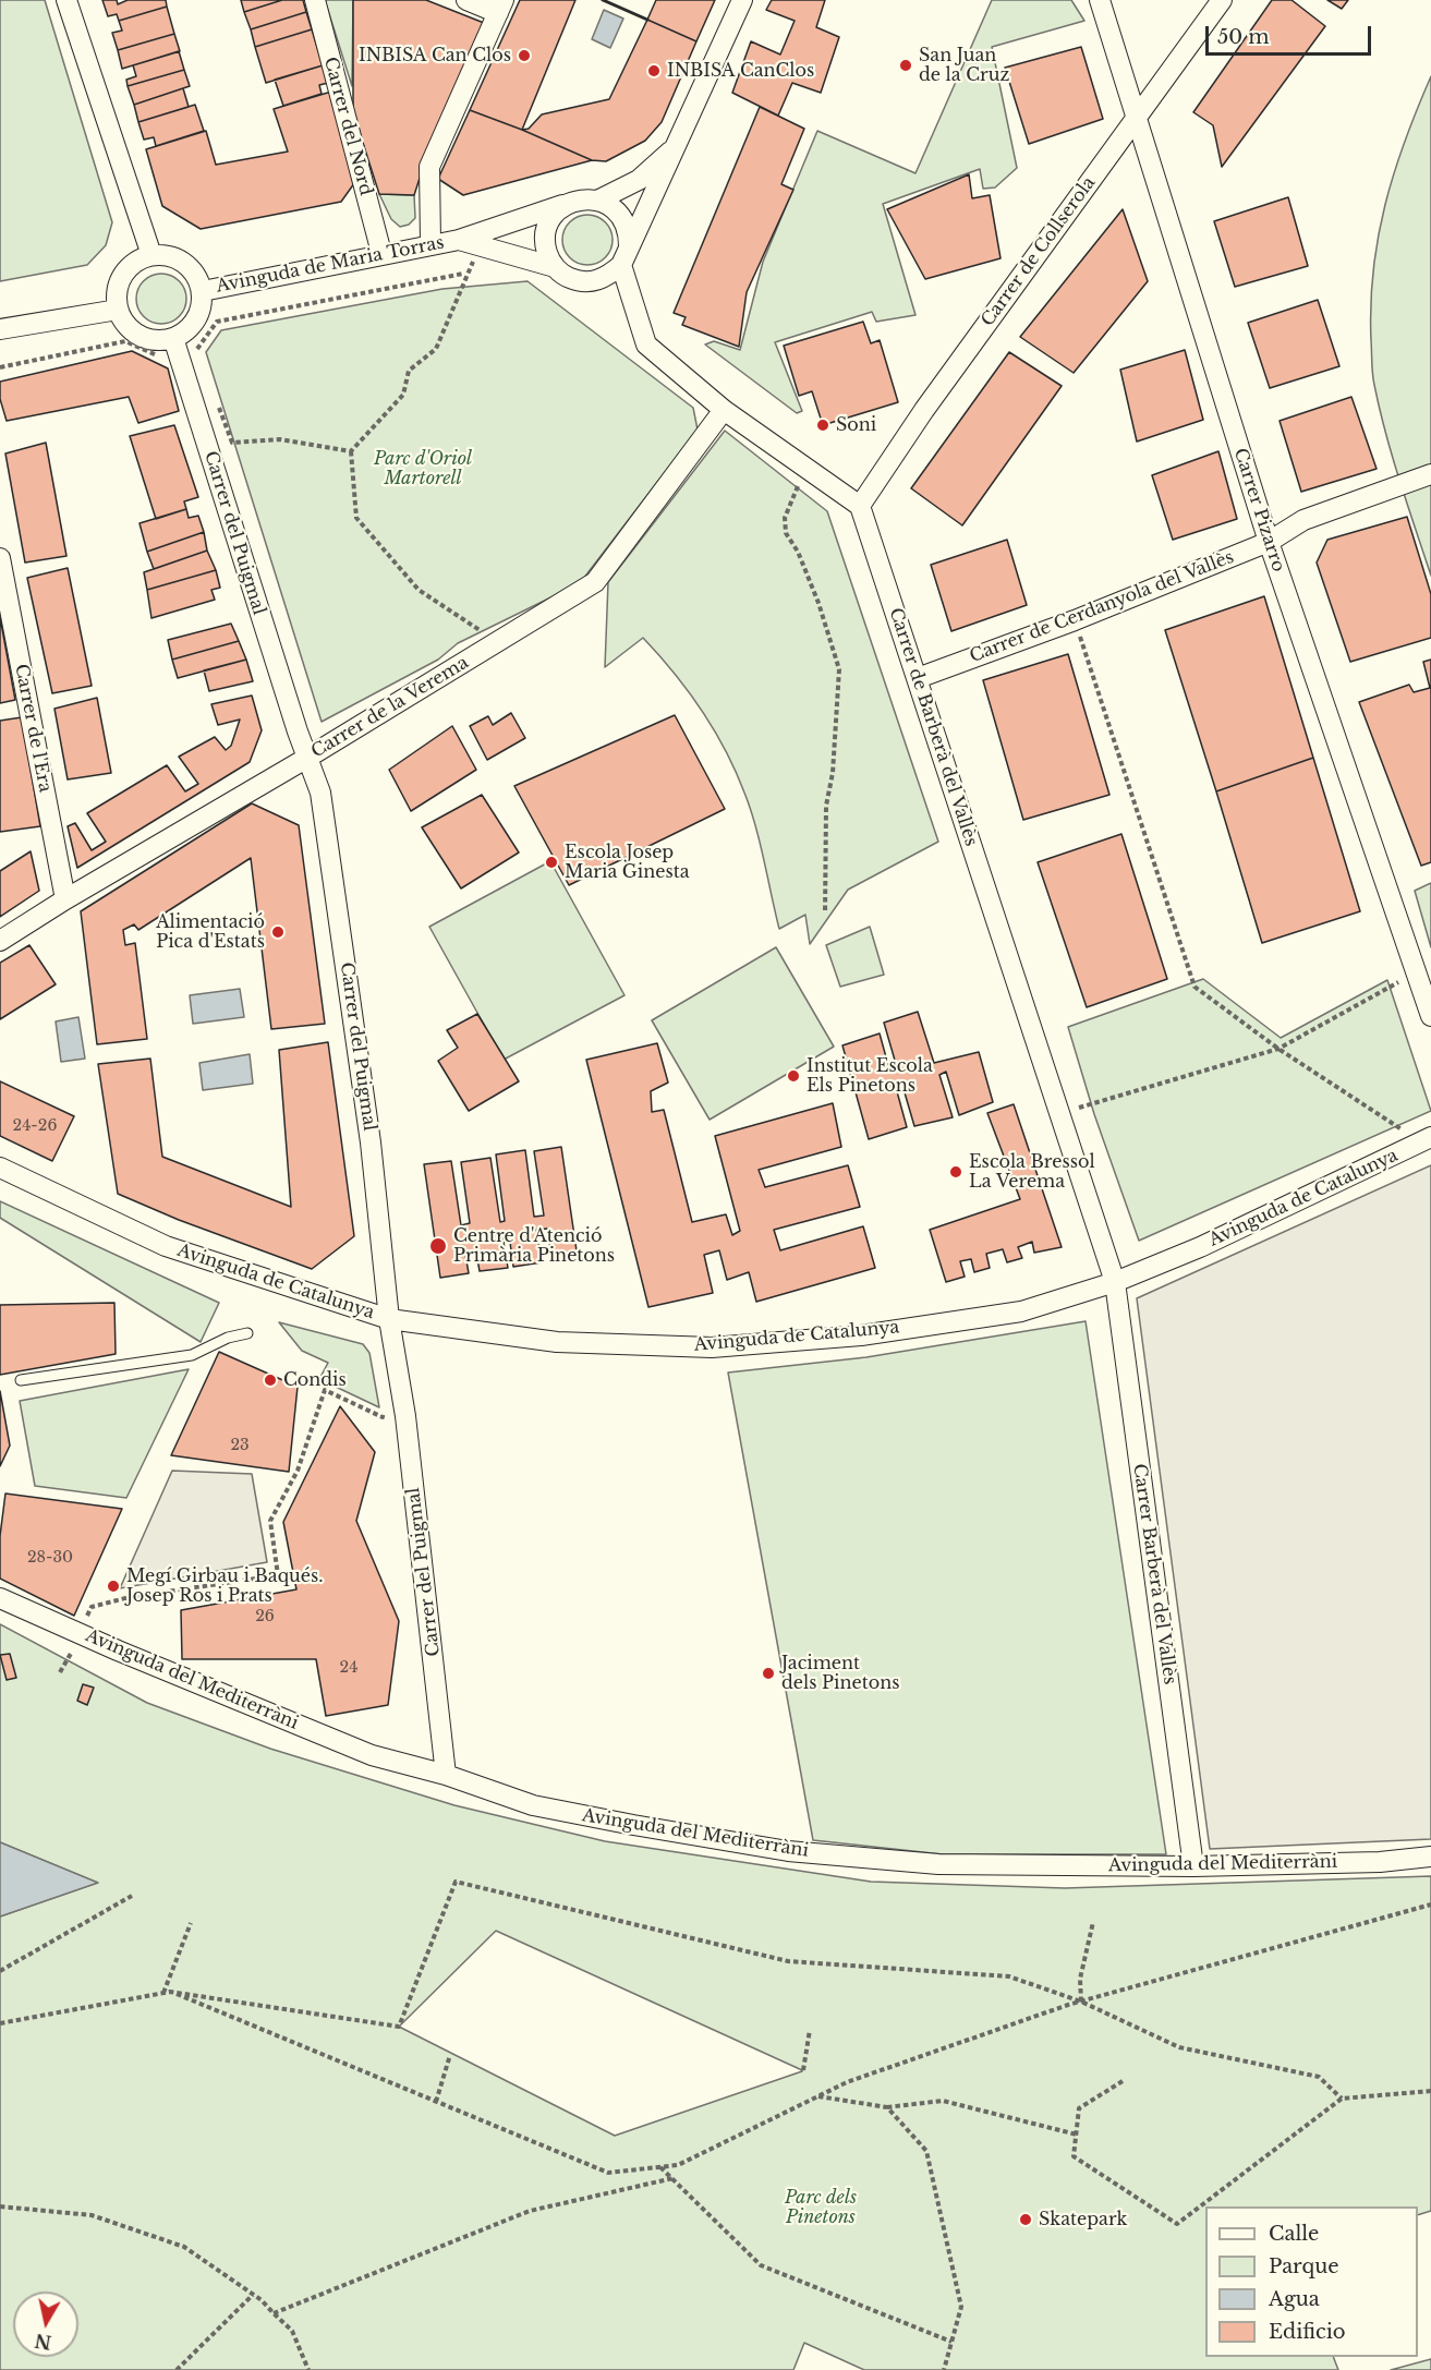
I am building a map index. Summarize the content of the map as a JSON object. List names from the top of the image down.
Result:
{
  "streets": {
    "street": [
      "Carrer del Nord",
      "Carrer de Collserola",
      "Avinguda de Maria Torras",
      "Carrer Pizarro",
      "Carrer del Puigmal",
      "Carrer de Cerdanyola del Vallès",
      "Carrer de la Verema",
      "Carrer de Barberà del Vallès",
      "Carrer de l'Era",
      "Avinguda de Catalunya",
      "Carrer Barberà del Vallès",
      "Avinguda del Mediterràni"
    ]
  },
  "crossings": [
    ["Carrer del Nord", "Avinguda de Maria Torras"],
    ["Carrer de Collserola", "Carrer Pizarro"],
    ["Carrer de Collserola", "Carrer de Barberà del Vallès"],
    ["Avinguda de Maria Torras", "Carrer del Puigmal"],
    ["Carrer Pizarro", "Carrer de Cerdanyola del Vallès"],
    ["Carrer del Puigmal", "Carrer de la Verema"],
    ["Carrer del Puigmal", "Avinguda de Catalunya"],
    ["Carrer del Puigmal", "Avinguda del Mediterràni"],
    ["Carrer de Cerdanyola del Vallès", "Carrer de Barberà del Vallès"],
    ["Carrer de la Verema", "Carrer de l'Era"],
    ["Carrer de Barberà del Vallès", "Avinguda de Catalunya"],
    ["Carrer de Barberà del Vallès", "Carrer Barberà del Vallès"],
    ["Avinguda de Catalunya", "Carrer Barberà del Vallès"],
    ["Carrer Barberà del Vallès", "Avinguda del Mediterràni"]
  ],
  "parks": ["Parc d'Oriol Martorell", "Parc dels Pinetons"],
  "places": [
    "INBISA Can Clos",
    "San Juan de la Cruz",
    "INBISA CanClos",
    "Soni",
    "Escola Josep Maria Ginesta",
    "Alimentació Pica d'Estats",
    "Institut Escola Els Pinetons",
    "Escola Bressol La Verema",
    "Centre d'Atenció Primària Pinetons",
    "Condis",
    "Megí Girbau i Baqués. Josep Ros i Prats",
    "Jaciment dels Pinetons",
    "Skatepark"
  ],
  "house_numbers": [
    "24-26",
    "23",
    "28-30",
    "26",
    "24"
  ],
  "legend": [
    "Calle",
    "Parque",
    "Agua",
    "Edificio"
  ],
  "scale_bar": "50 m",
  "north": "bottom"
}
